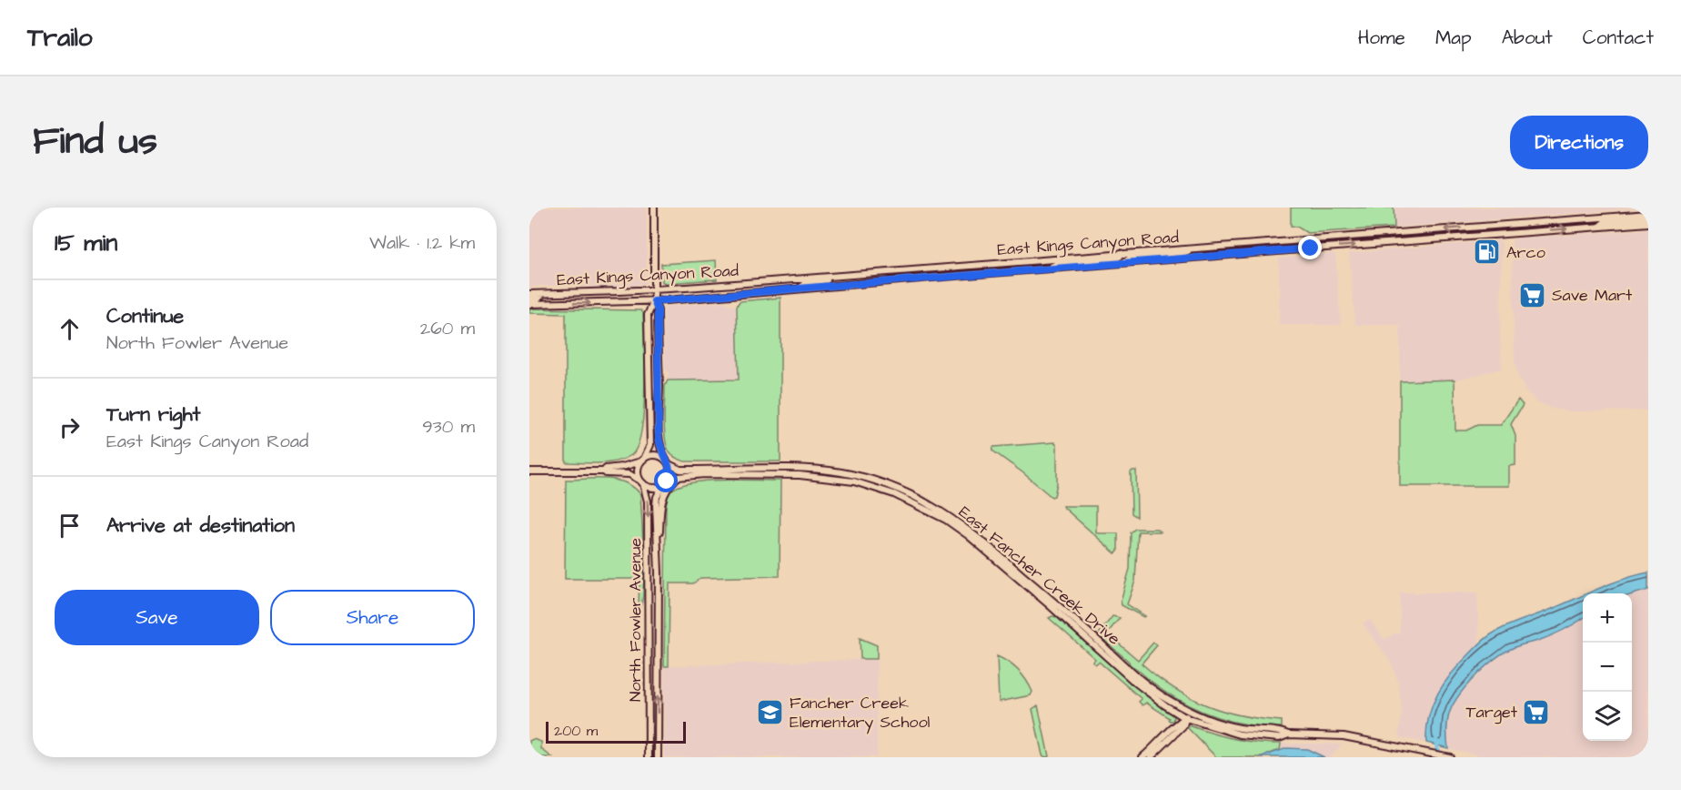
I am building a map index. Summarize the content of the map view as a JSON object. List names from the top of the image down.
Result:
{
  "streets": {
    "main road": ["East Kings Canyon Road", "East Fancher Creek Drive", "North Fowler Avenue"]
  },
  "crossings": [
    ["East Fancher Creek Drive", "North Fowler Avenue"]
  ],
  "places": {
    "fuel station": ["Arco"],
    "supermarket": ["Save Mart", "Target"],
    "school or university": ["Fancher Creek Elementary School"]
  },
  "scale_bar": "200 m",
  "page": {
    "header": "Trailo",
    "nav": [
      "Home",
      "Map",
      "About",
      "Contact"
    ],
    "title": "Find us",
    "buttons": [
      "Directions",
      ["Save", "Share"]
    ],
    "heading": ["15 min", "Walk · 1.2 km"],
    "list": [
      ["Continue", "North Fowler Avenue", "260 m"],
      ["Turn right", "East Kings Canyon Road", "930 m"],
      "Arrive at destination"
    ],
    "map_buttons": ["+", "−"],
    "scale": "200 m"
  }
}
